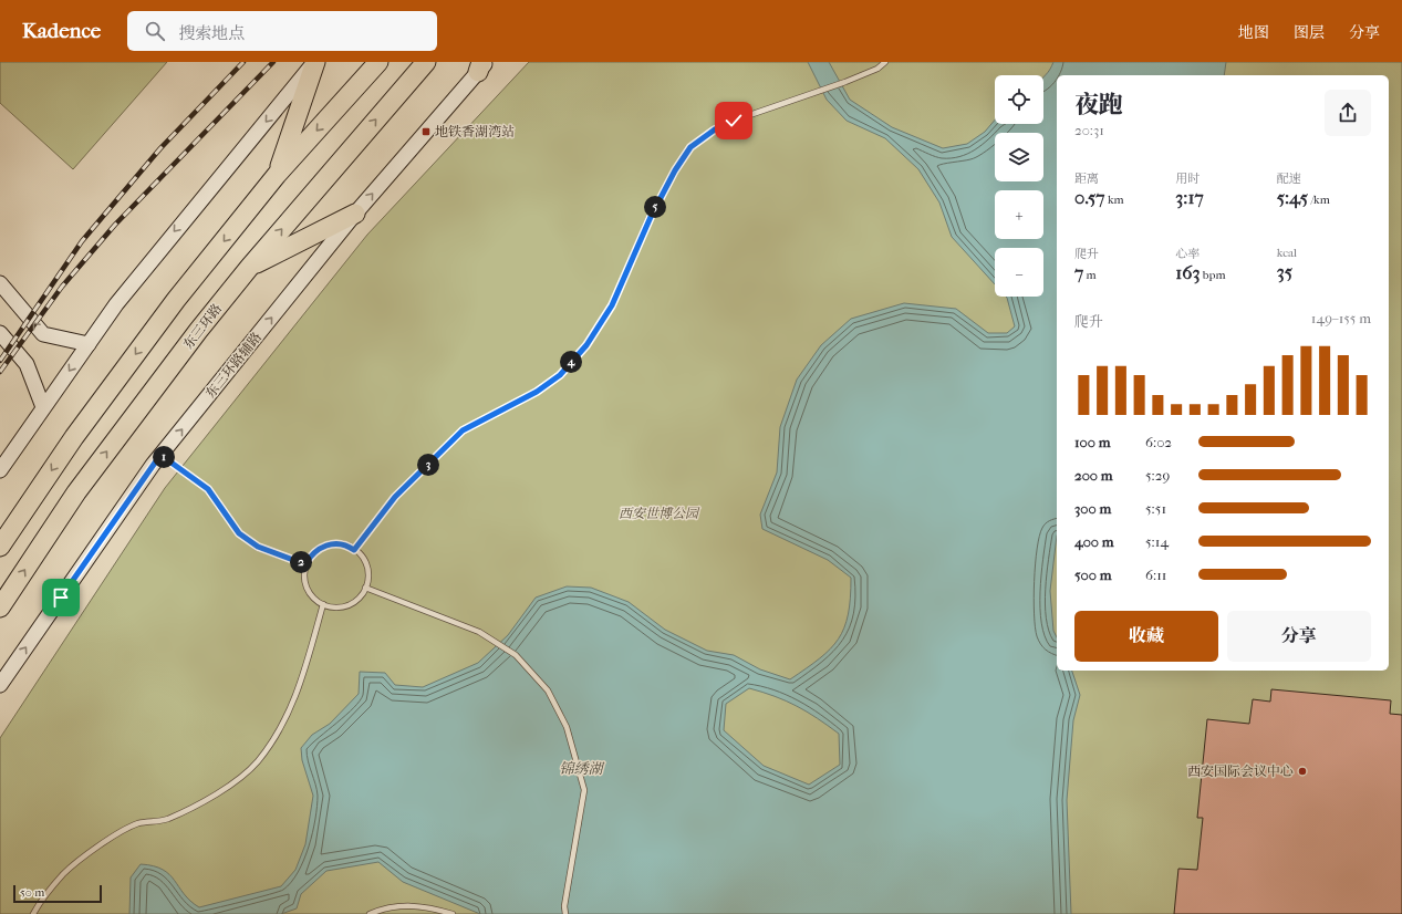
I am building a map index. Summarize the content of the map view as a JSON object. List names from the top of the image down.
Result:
{
  "streets": {
    "highway": ["东三环路"],
    "main road": ["东三环路辅路"]
  },
  "water": ["锦绣湖"],
  "parks": ["西安世博公园"],
  "places": {
    "transit": ["地铁香湖湾站"],
    "other": ["西安国际会议中心"]
  },
  "scale_bar": "50 m",
  "page": {
    "header": "Kadence",
    "search": "搜索地点",
    "nav": ["地图", "图层", "分享"],
    "map_buttons": ["+", "−"],
    "heading": ["夜跑", "20:31"],
    "stats": [
      ["距离", "0.57 km"],
      ["用时", "3:17"],
      ["配速", "5:45 /km"],
      ["爬升", "7 m"],
      ["心率", "163 bpm"],
      ["kcal", "35"]
    ],
    "pins": [
      "5",
      "4",
      "1",
      "3",
      "2"
    ],
    "chart": ["爬升", "149–155 m"],
    "list": [
      {
        "name": "100 m",
        "note": "6:02"
      },
      {
        "name": "200 m",
        "note": "5:29"
      },
      {
        "name": "300 m",
        "note": "5:51"
      },
      {
        "name": "400 m",
        "note": "5:14"
      },
      {
        "name": "500 m",
        "note": "6:11"
      }
    ],
    "buttons": ["收藏", "分享"],
    "scale": "50 m"
  }
}
